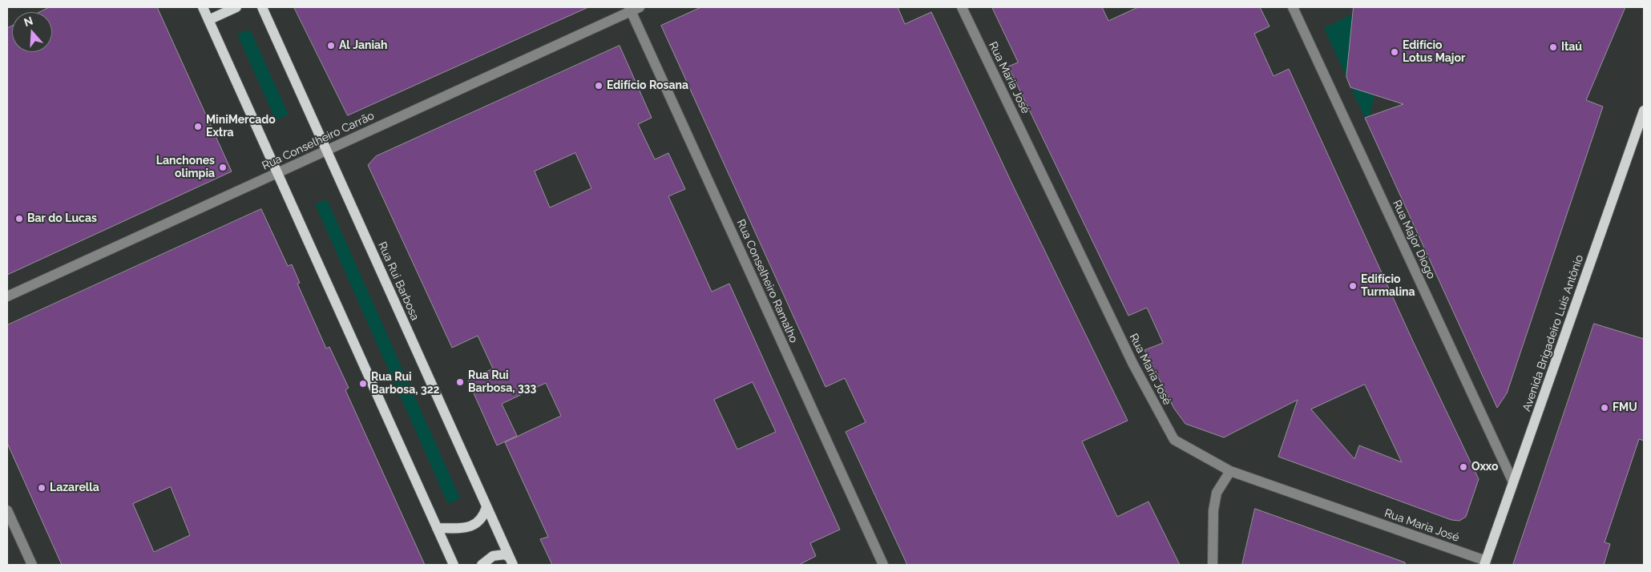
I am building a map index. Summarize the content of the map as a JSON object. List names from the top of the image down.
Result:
{
  "streets": {
    "main road": ["Rua Rui Barbosa", "Avenida Brigadeiro Luís Antônio"],
    "street": [
      "Rua Maria José",
      "Rua Conselheiro Carrão",
      "Rua Major Diogo",
      "Rua Conselheiro Ramalho"
    ]
  },
  "crossings": [
    ["Rua Maria José", "Avenida Brigadeiro Luís Antônio"],
    ["Rua Conselheiro Carrão", "Rua Rui Barbosa"],
    ["Rua Conselheiro Carrão", "Rua Conselheiro Ramalho"],
    ["Rua Major Diogo", "Avenida Brigadeiro Luís Antônio"]
  ],
  "places": [
    "Al Janiah",
    "Itaú",
    "Edifício Lotus Major",
    "Edifício Rosana",
    "MiniMercado Extra",
    "Lanchones olimpia",
    "Bar do Lucas",
    "Edifício Turmalina",
    "Rua Rui Barbosa, 333",
    "Rua Rui Barbosa, 322",
    "FMU",
    "Oxxo",
    "Lazarella"
  ],
  "north": "top"
}
